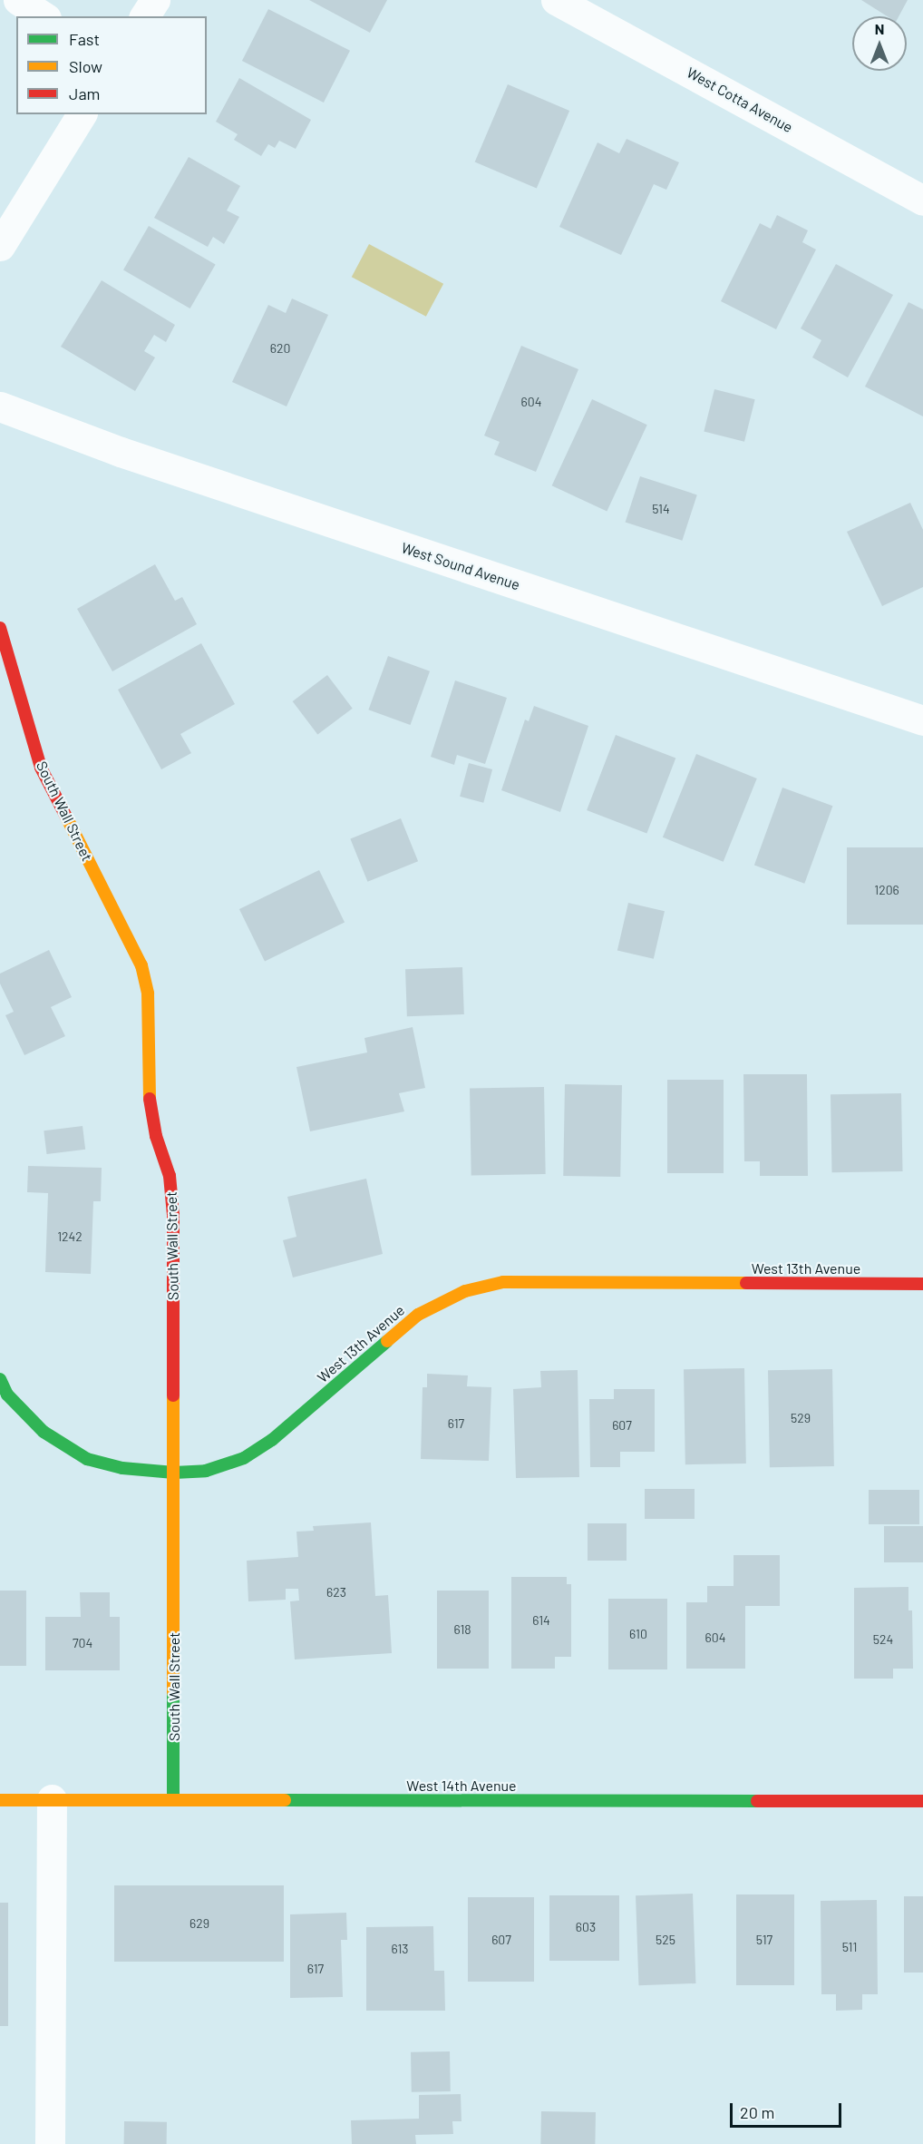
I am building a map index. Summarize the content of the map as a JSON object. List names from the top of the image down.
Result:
{
  "streets": {
    "street": [
      "West Cotta Avenue",
      "West Sound Avenue",
      "South Wall Street",
      "West 13th Avenue",
      "West 14th Avenue"
    ]
  },
  "crossings": [
    ["South Wall Street", "West 13th Avenue"],
    ["South Wall Street", "West 14th Avenue"]
  ],
  "house_numbers": [
    "620",
    "604",
    "514",
    "1206",
    "1242",
    "529",
    "617",
    "607",
    "623",
    "614",
    "618",
    "610",
    "604",
    "524",
    "704",
    "629",
    "603",
    "607",
    "525",
    "517",
    "511",
    "613",
    "617"
  ],
  "legend": ["Fast", "Slow", "Jam"],
  "scale_bar": "20 m",
  "north": "top"
}
